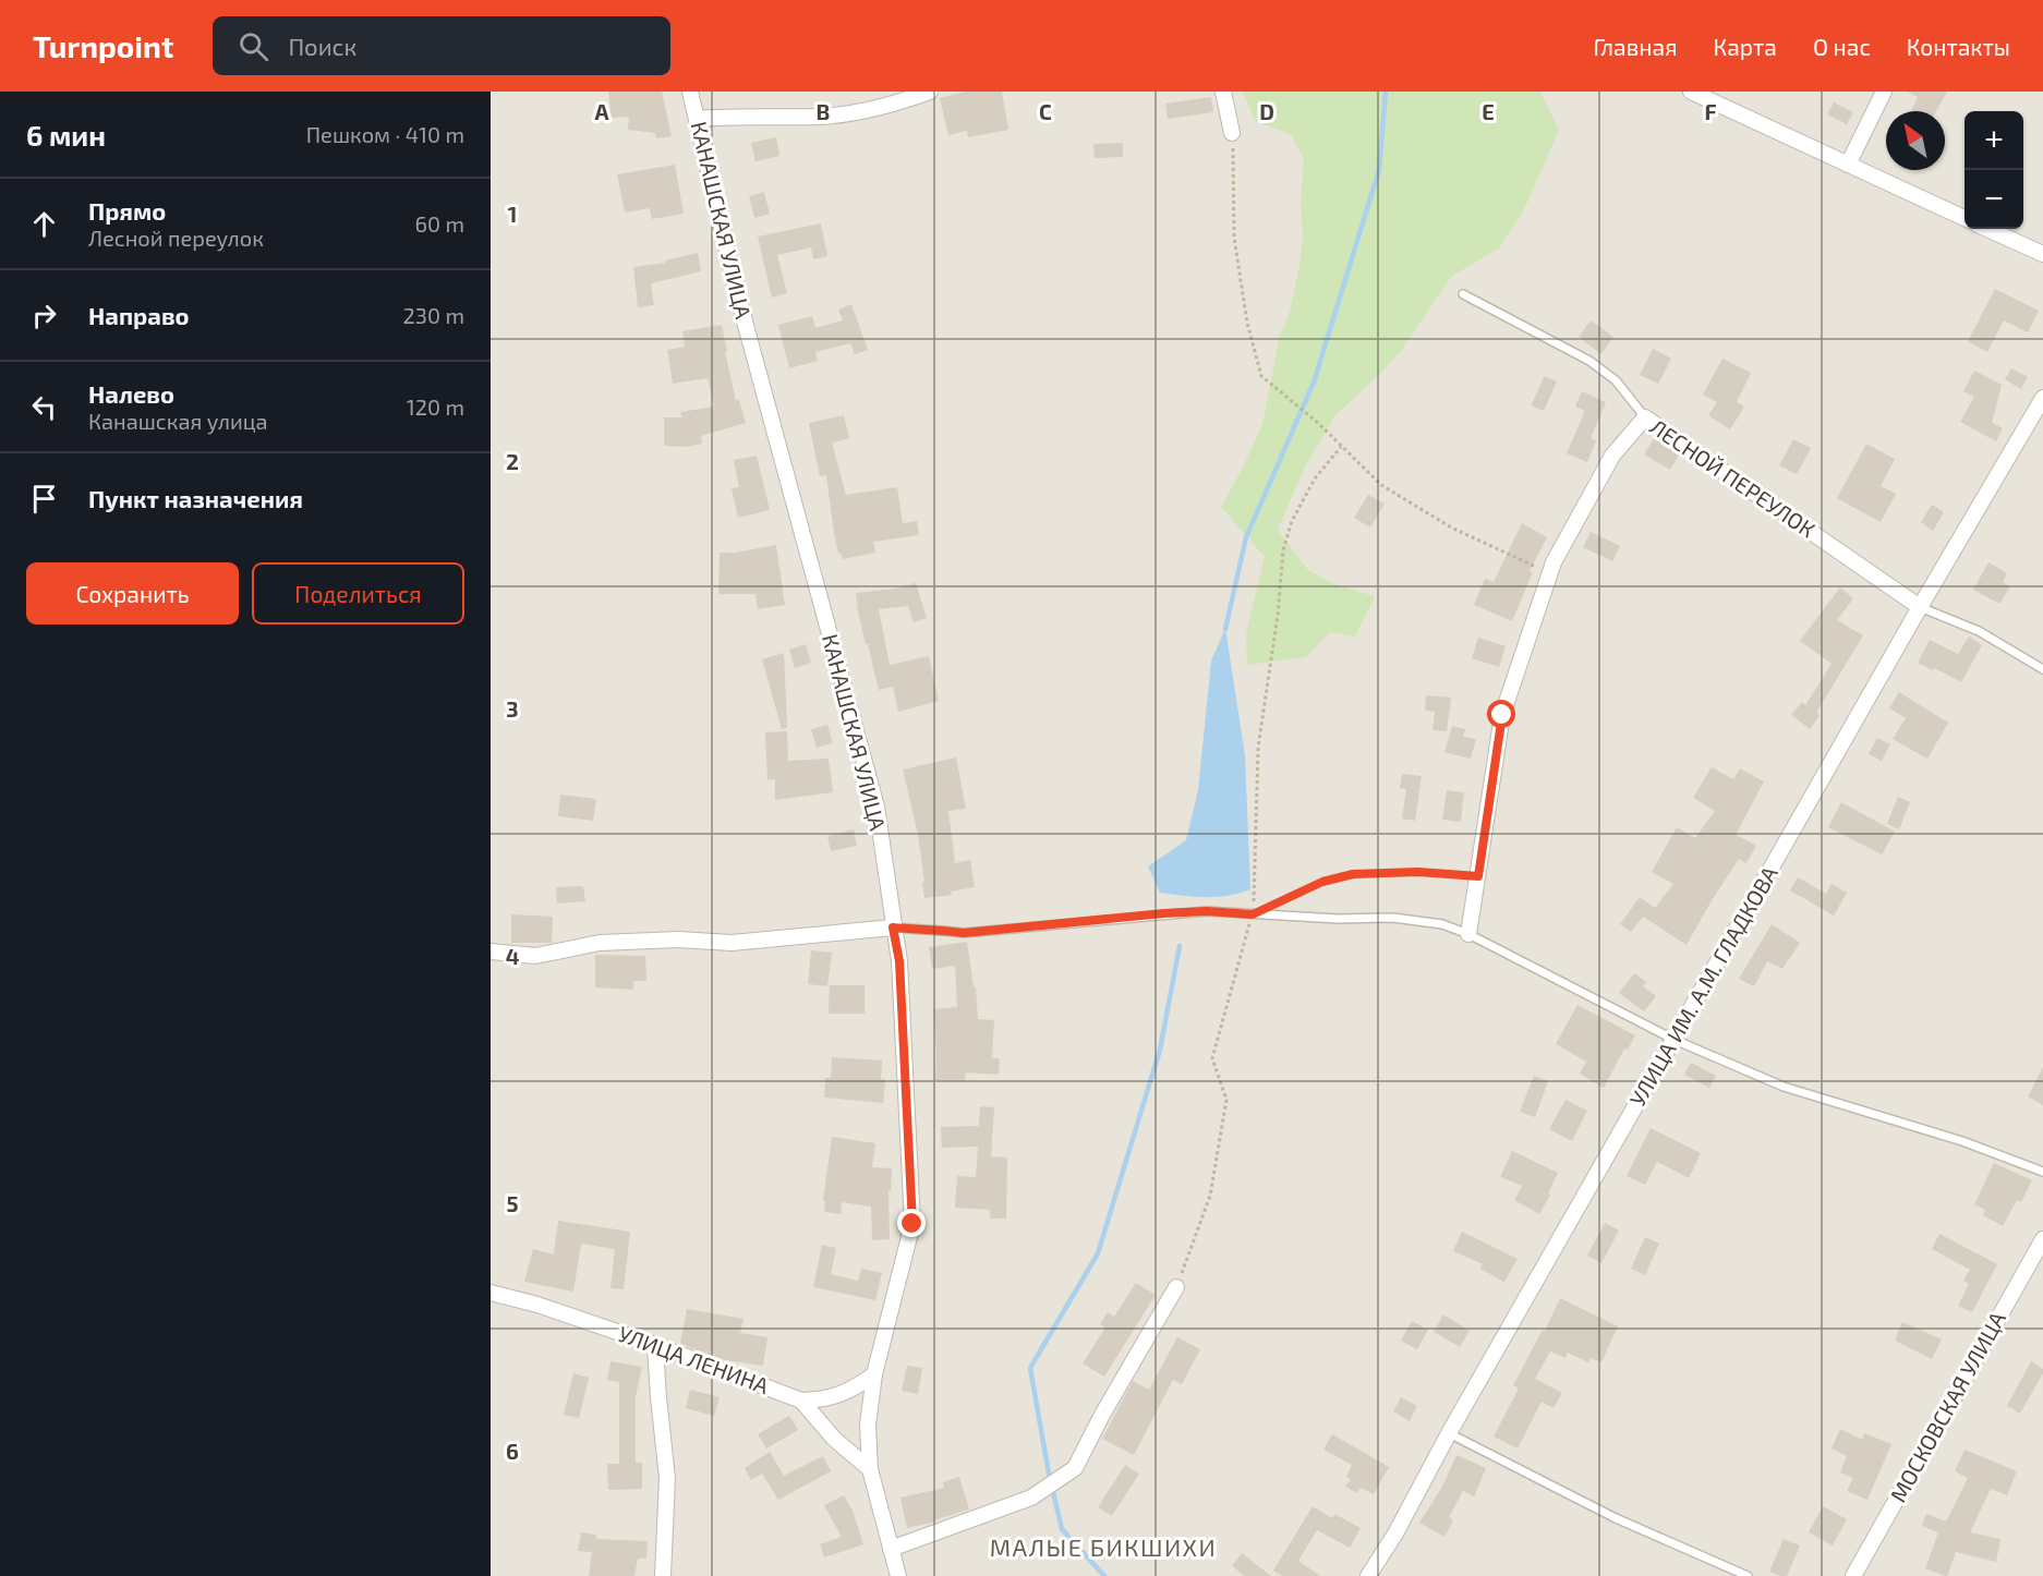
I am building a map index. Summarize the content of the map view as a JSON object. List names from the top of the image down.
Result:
{
  "streets": {
    "street": [
      "КАНАШСКАЯ УЛИЦА",
      "ЛЕСНОЙ ПЕРЕУЛОК",
      "УЛИЦА ИМ. А.М. ГЛАДКОВА",
      "УЛИЦА ЛЕНИНА",
      "МОСКОВСКАЯ УЛИЦА"
    ]
  },
  "crossings": [
    ["КАНАШСКАЯ УЛИЦА", "УЛИЦА ЛЕНИНА"],
    ["ЛЕСНОЙ ПЕРЕУЛОК", "УЛИЦА ИМ. А.М. ГЛАДКОВА"]
  ],
  "districts": ["МАЛЫЕ БИКШИХИ"],
  "north": "top left",
  "page": {
    "header": "Turnpoint",
    "search": "Поиск",
    "nav": [
      "Главная",
      "Карта",
      "О нас",
      "Контакты"
    ],
    "heading": ["6 мин", "Пешком · 410 m"],
    "map_buttons": ["+", "−"],
    "list": [
      ["Прямо", "Лесной переулок", "60 m"],
      ["Направо", "230 m"],
      ["Налево", "Канашская улица", "120 m"],
      "Пункт назначения"
    ],
    "buttons": ["Сохранить", "Поделиться"]
  },
  "grid": {
    "columns": [
      "A",
      "B",
      "C",
      "D",
      "E",
      "F"
    ],
    "rows": [
      "1",
      "2",
      "3",
      "4",
      "5",
      "6"
    ]
  }
}
